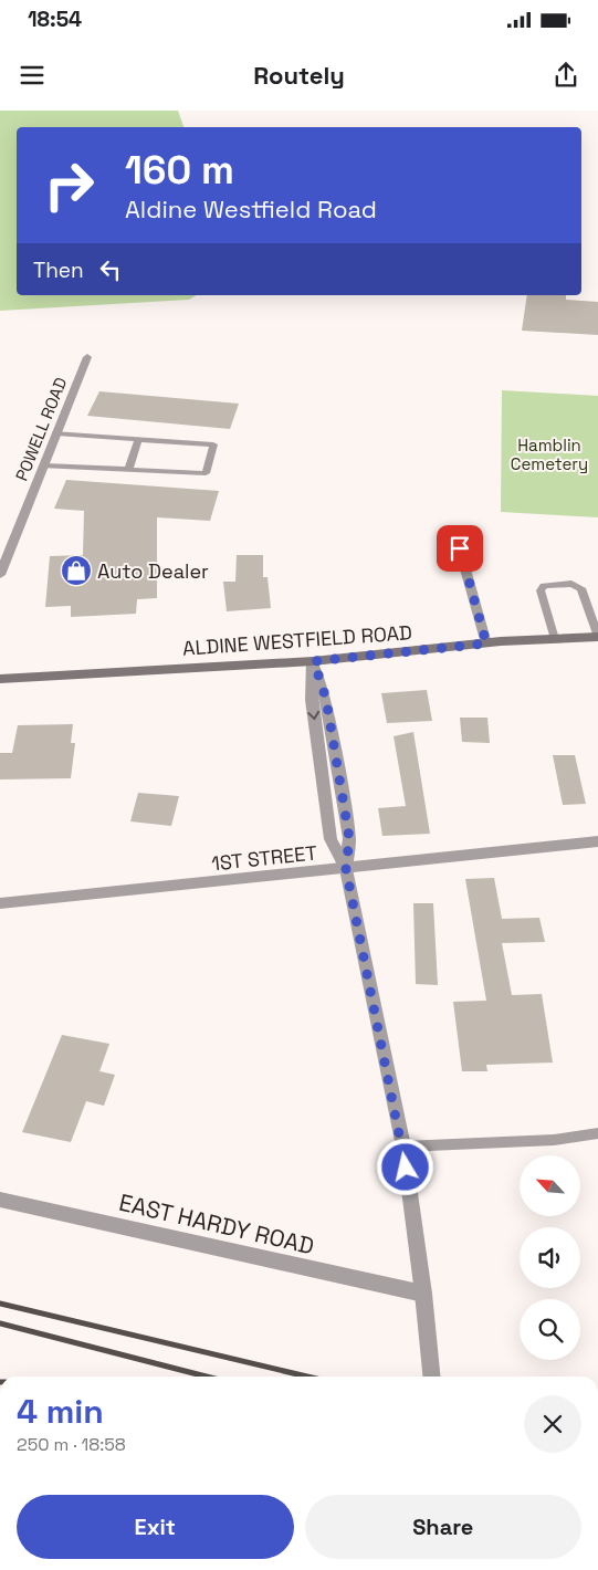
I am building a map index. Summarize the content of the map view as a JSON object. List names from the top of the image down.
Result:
{
  "streets": {
    "main road": ["ALDINE WESTFIELD ROAD"],
    "street": ["POWELL ROAD", "1ST STREET", "EAST HARDY ROAD"]
  },
  "parks": ["Hamblin Cemetery"],
  "places": {
    "shop": ["Auto Dealer"]
  },
  "north": "top left",
  "page": {
    "status": "18:54",
    "header": "Routely",
    "turn": ["160 m", "Aldine Westfield Road"],
    "then": "Then",
    "heading": ["4 min", "250 m · 18:58"],
    "buttons": ["Exit", "Share"]
  }
}
